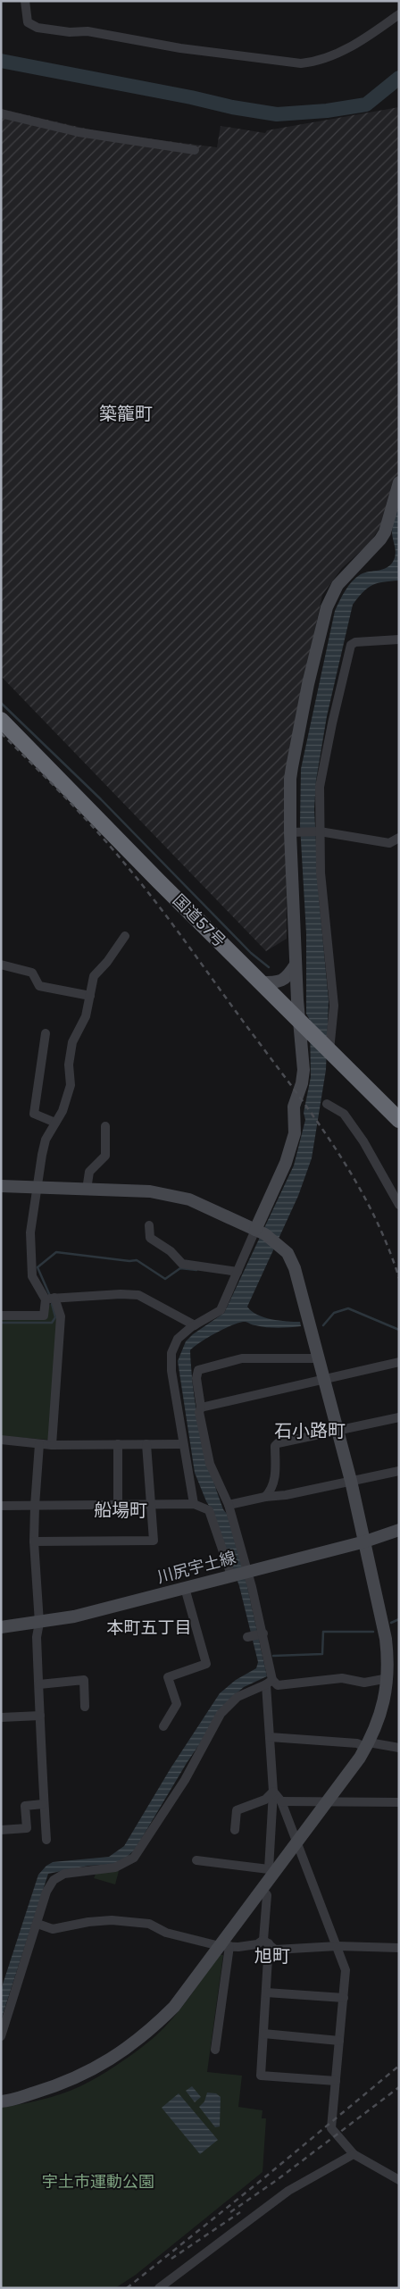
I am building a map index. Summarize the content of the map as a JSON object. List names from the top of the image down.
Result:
{
  "streets": {
    "highway": ["国道57号"],
    "street": ["川尻宇土線"]
  },
  "districts": [
    "築籠町",
    "石小路町",
    "船場町",
    "本町五丁目",
    "旭町"
  ],
  "parks": ["宇土市運動公園"]
}
